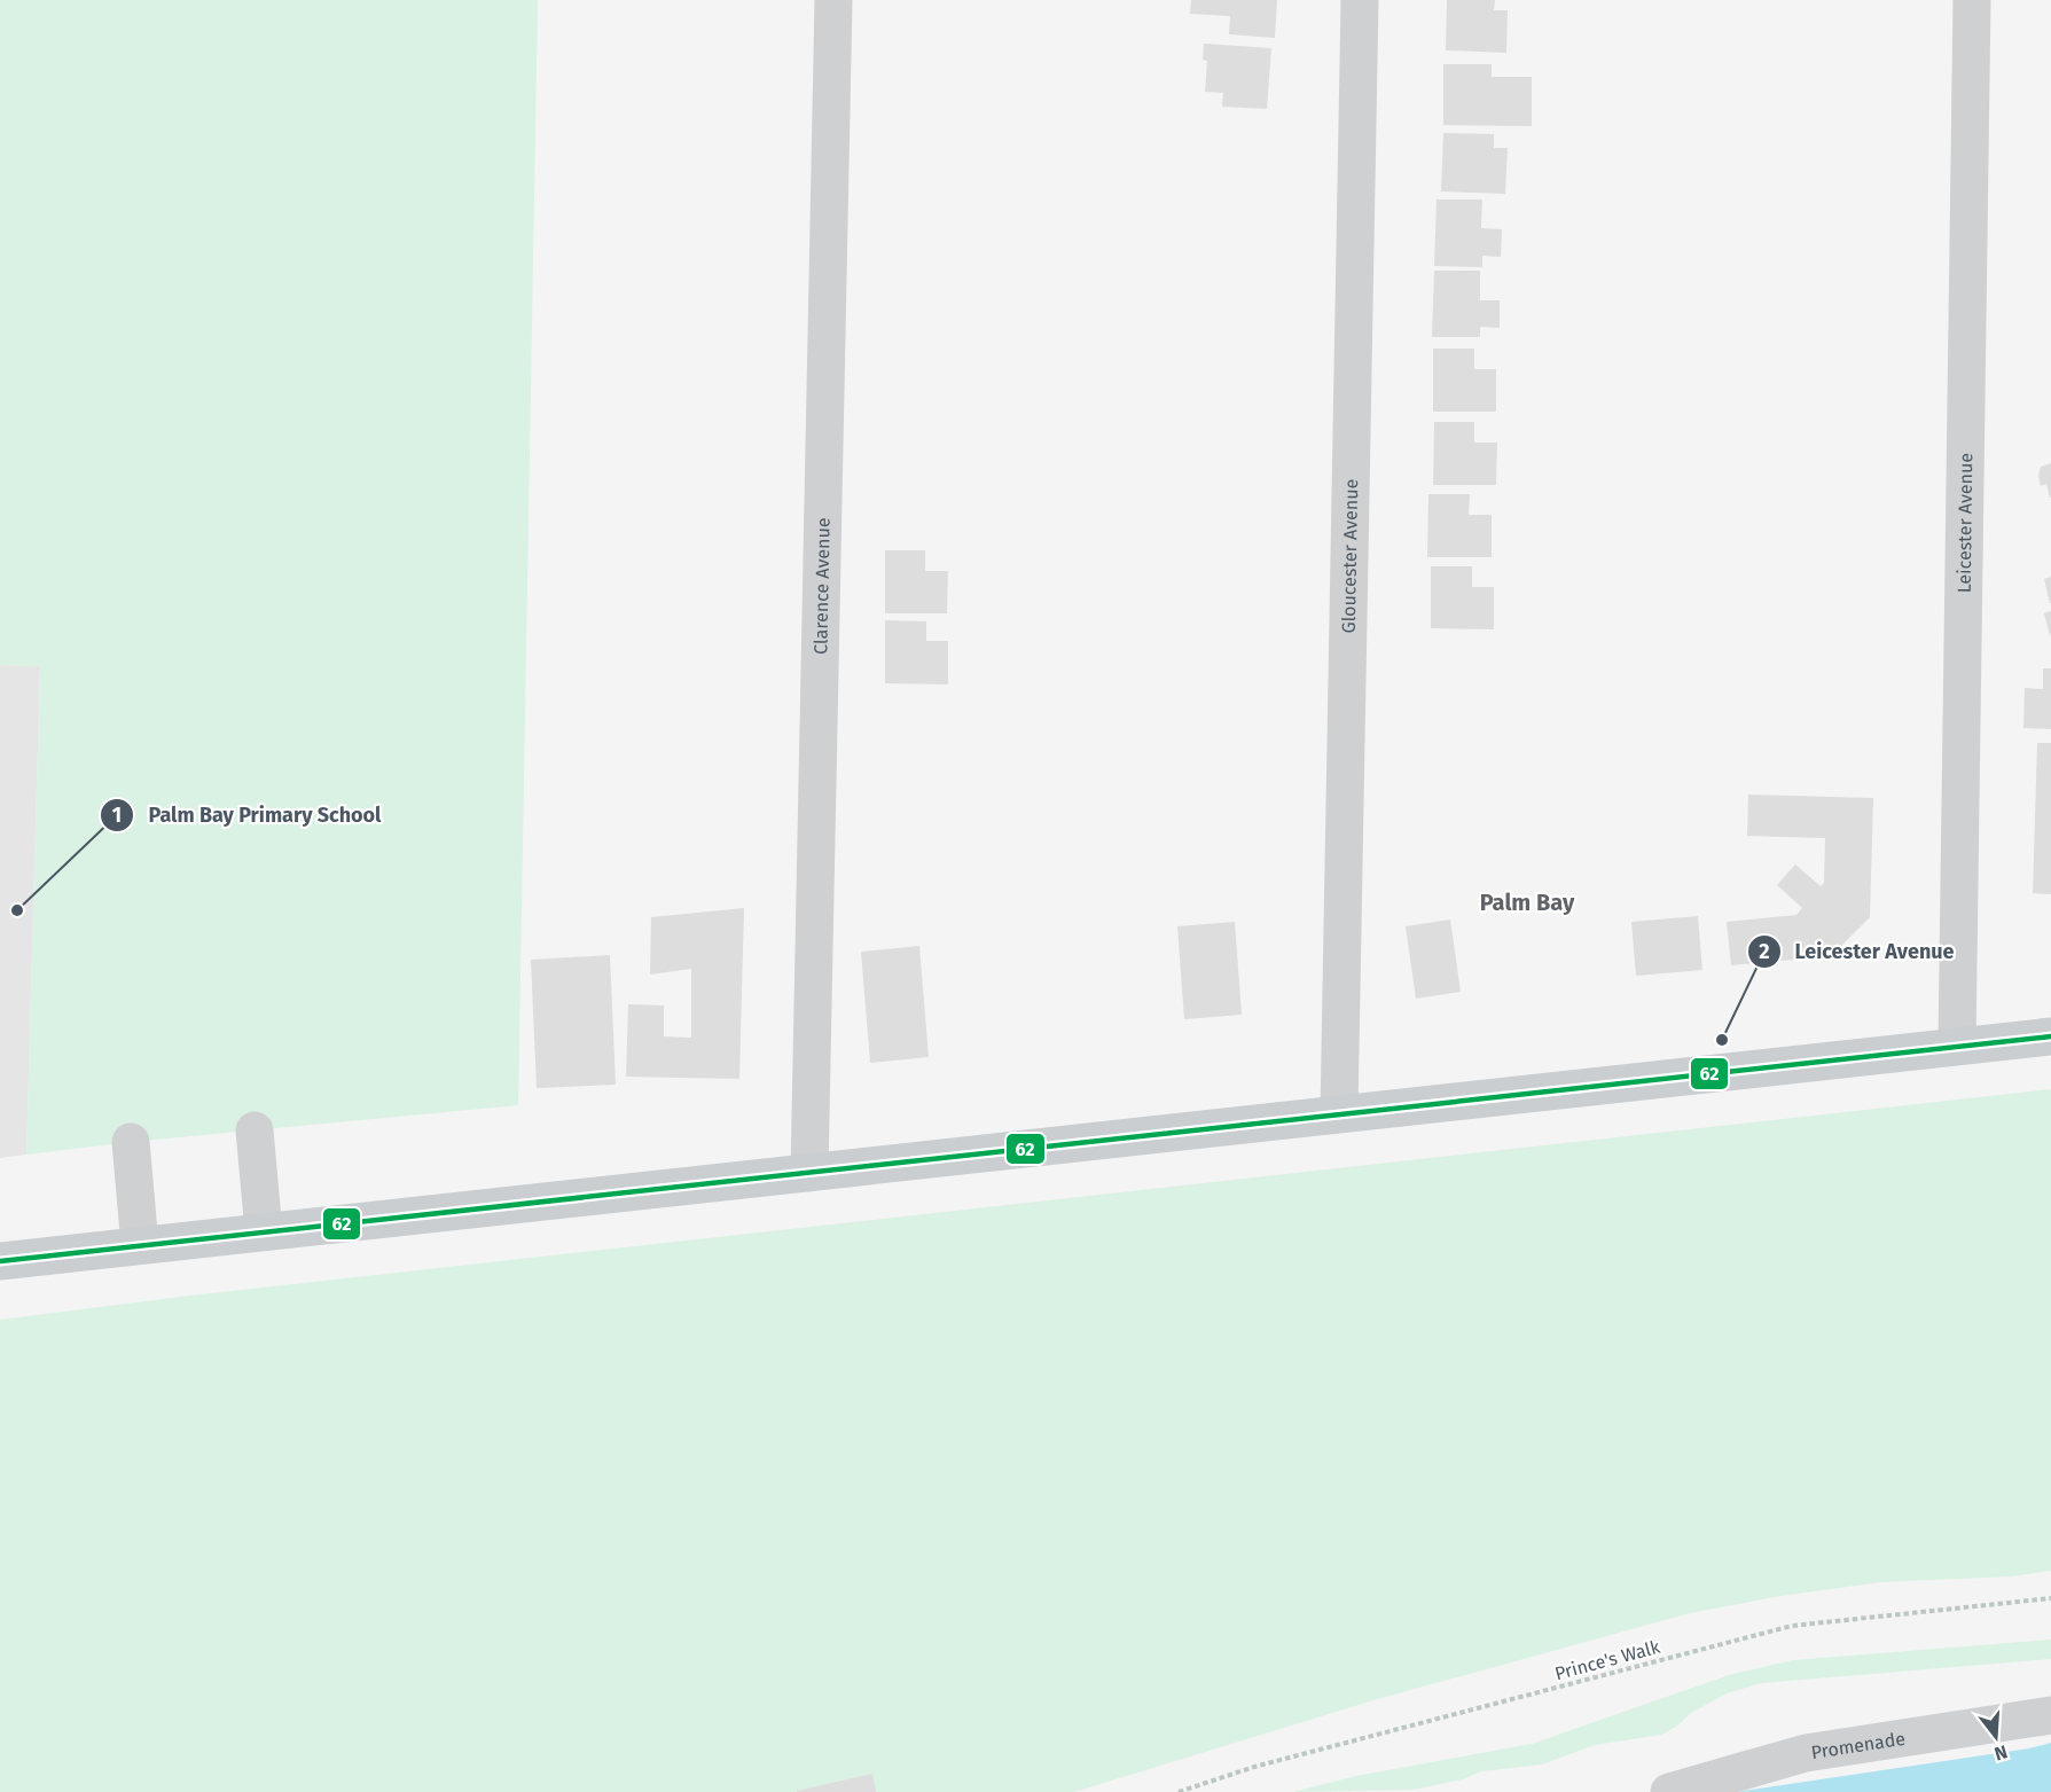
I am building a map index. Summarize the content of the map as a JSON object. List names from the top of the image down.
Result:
{
  "streets": {
    "street": [
      "Leicester Avenue",
      "Gloucester Avenue",
      "Clarence Avenue",
      "Promenade"
    ],
    "path": ["Prince's Walk"]
  },
  "districts": ["Palm Bay"],
  "places": ["Palm Bay Primary School", "Leicester Avenue"],
  "lines": ["transit line 62"],
  "north": "bottom"
}
